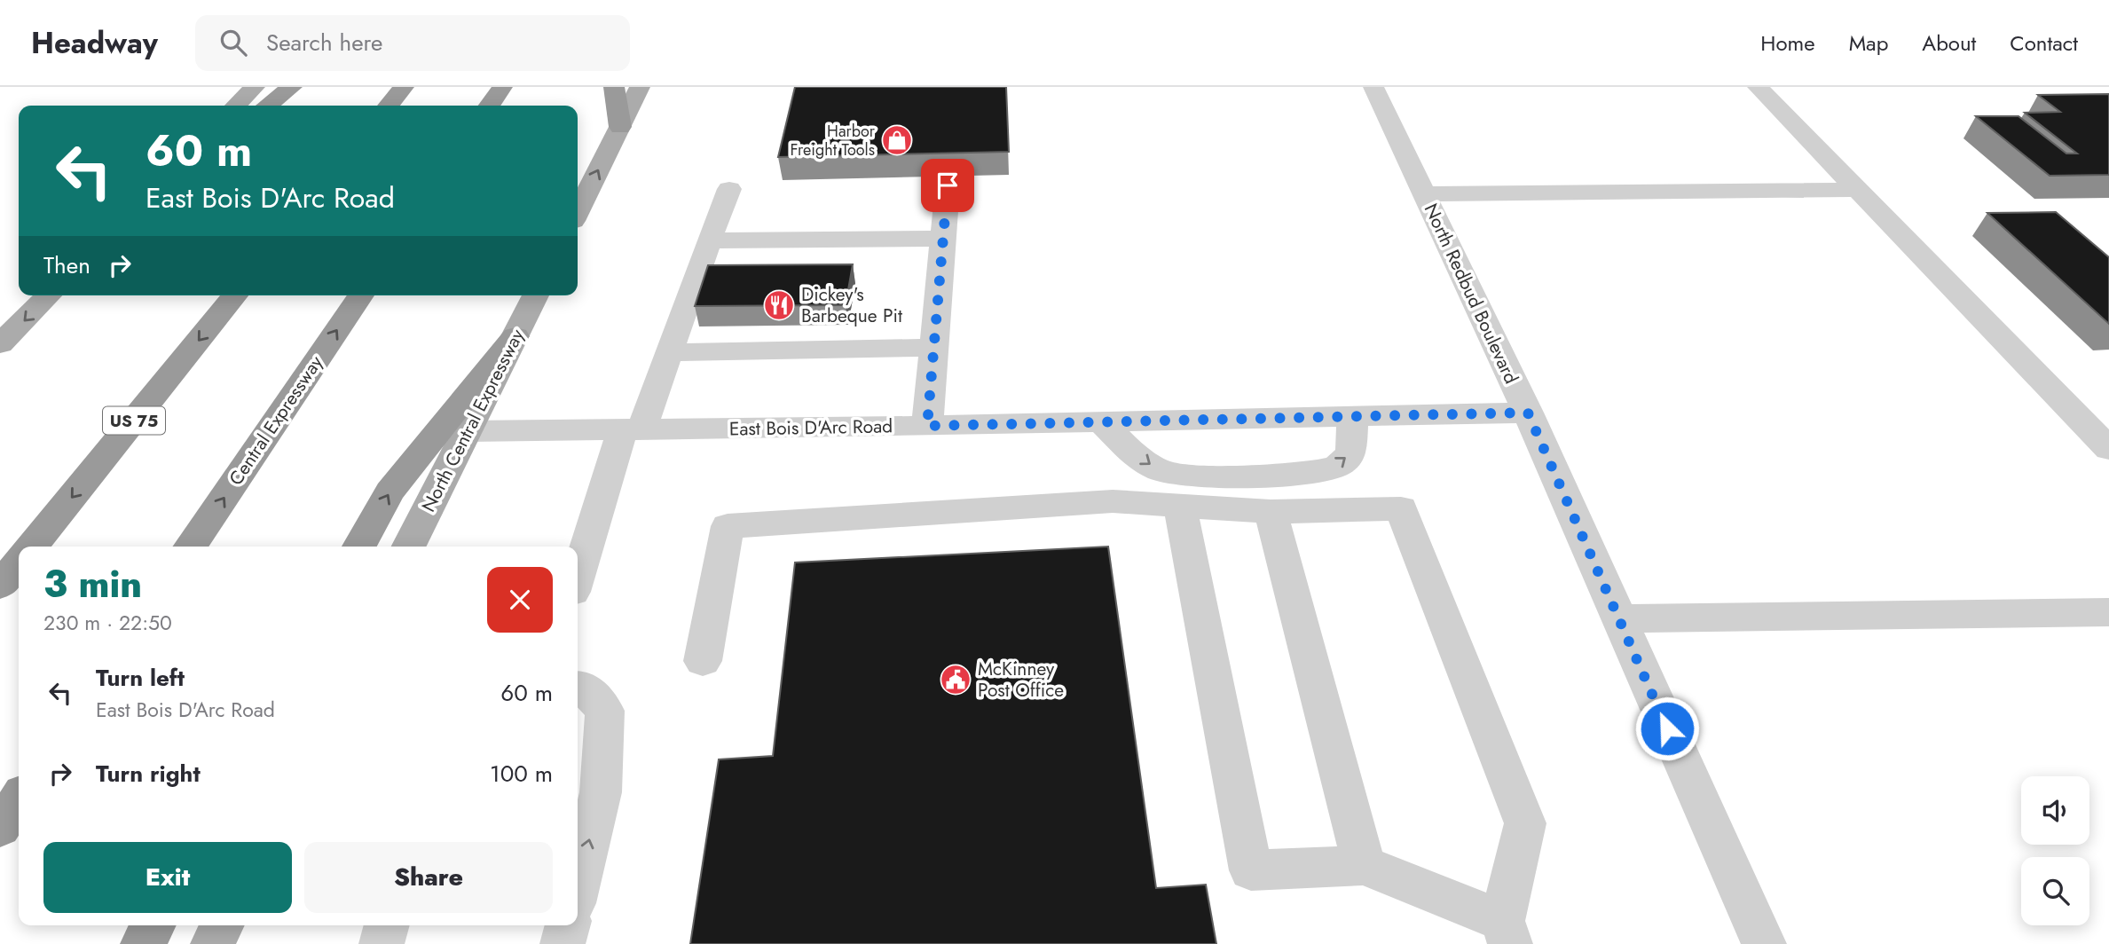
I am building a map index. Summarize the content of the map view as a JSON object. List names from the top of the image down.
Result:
{
  "streets": {
    "highway": ["US 75", "Central Expressway"],
    "main road": ["North Central Expressway"],
    "street": ["North Redbud Boulevard", "East Bois D'Arc Road"]
  },
  "crossings": [
    ["North Redbud Boulevard", "East Bois D'Arc Road"],
    ["North Central Expressway", "East Bois D'Arc Road"]
  ],
  "places": {
    "shop": ["Harbor Freight Tools"],
    "restaurant": ["Dickey's Barbeque Pit"],
    "public building": ["McKinney Post Office"]
  },
  "page": {
    "header": "Headway",
    "search": "Search here",
    "nav": [
      "Home",
      "Map",
      "About",
      "Contact"
    ],
    "turn": ["60 m", "East Bois D'Arc Road"],
    "then": "Then",
    "heading": ["3 min", "230 m · 22:50"],
    "list": [
      {
        "name": "Turn left",
        "note": "East Bois D'Arc Road",
        "value": "60 m"
      },
      {
        "name": "Turn right",
        "value": "100 m"
      }
    ],
    "buttons": ["Exit", "Share"]
  }
}
